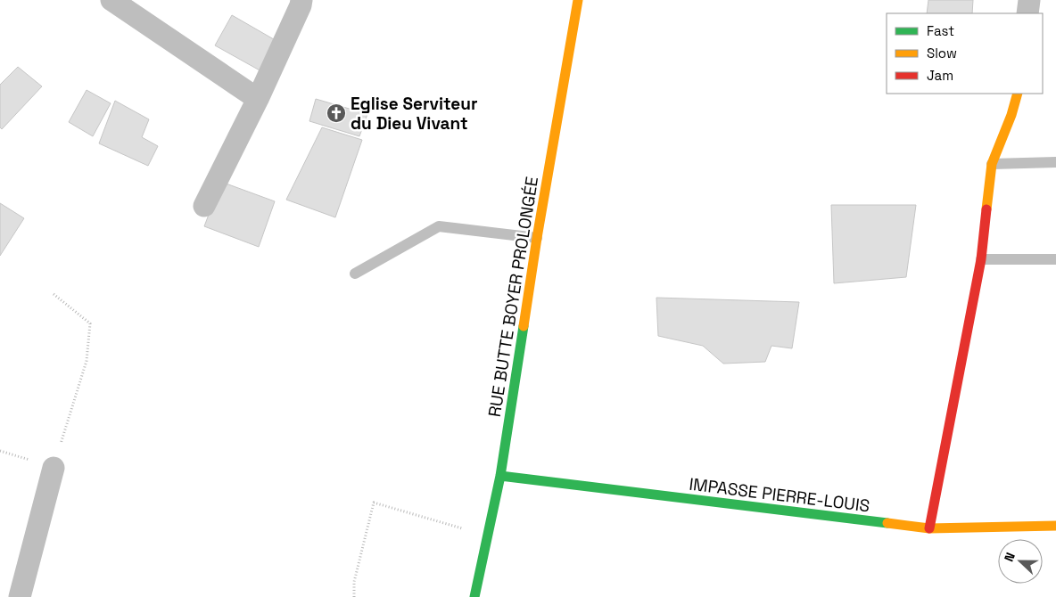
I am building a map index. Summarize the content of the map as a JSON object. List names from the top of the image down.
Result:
{
  "streets": {
    "street": ["RUE BUTTE BOYER PROLONGÉE", "IMPASSE PIERRE-LOUIS"]
  },
  "crossings": [
    ["RUE BUTTE BOYER PROLONGÉE", "IMPASSE PIERRE-LOUIS"]
  ],
  "places": {
    "church": ["Eglise Serviteur du Dieu Vivant"]
  },
  "legend": ["Fast", "Slow", "Jam"],
  "north": "left"
}
